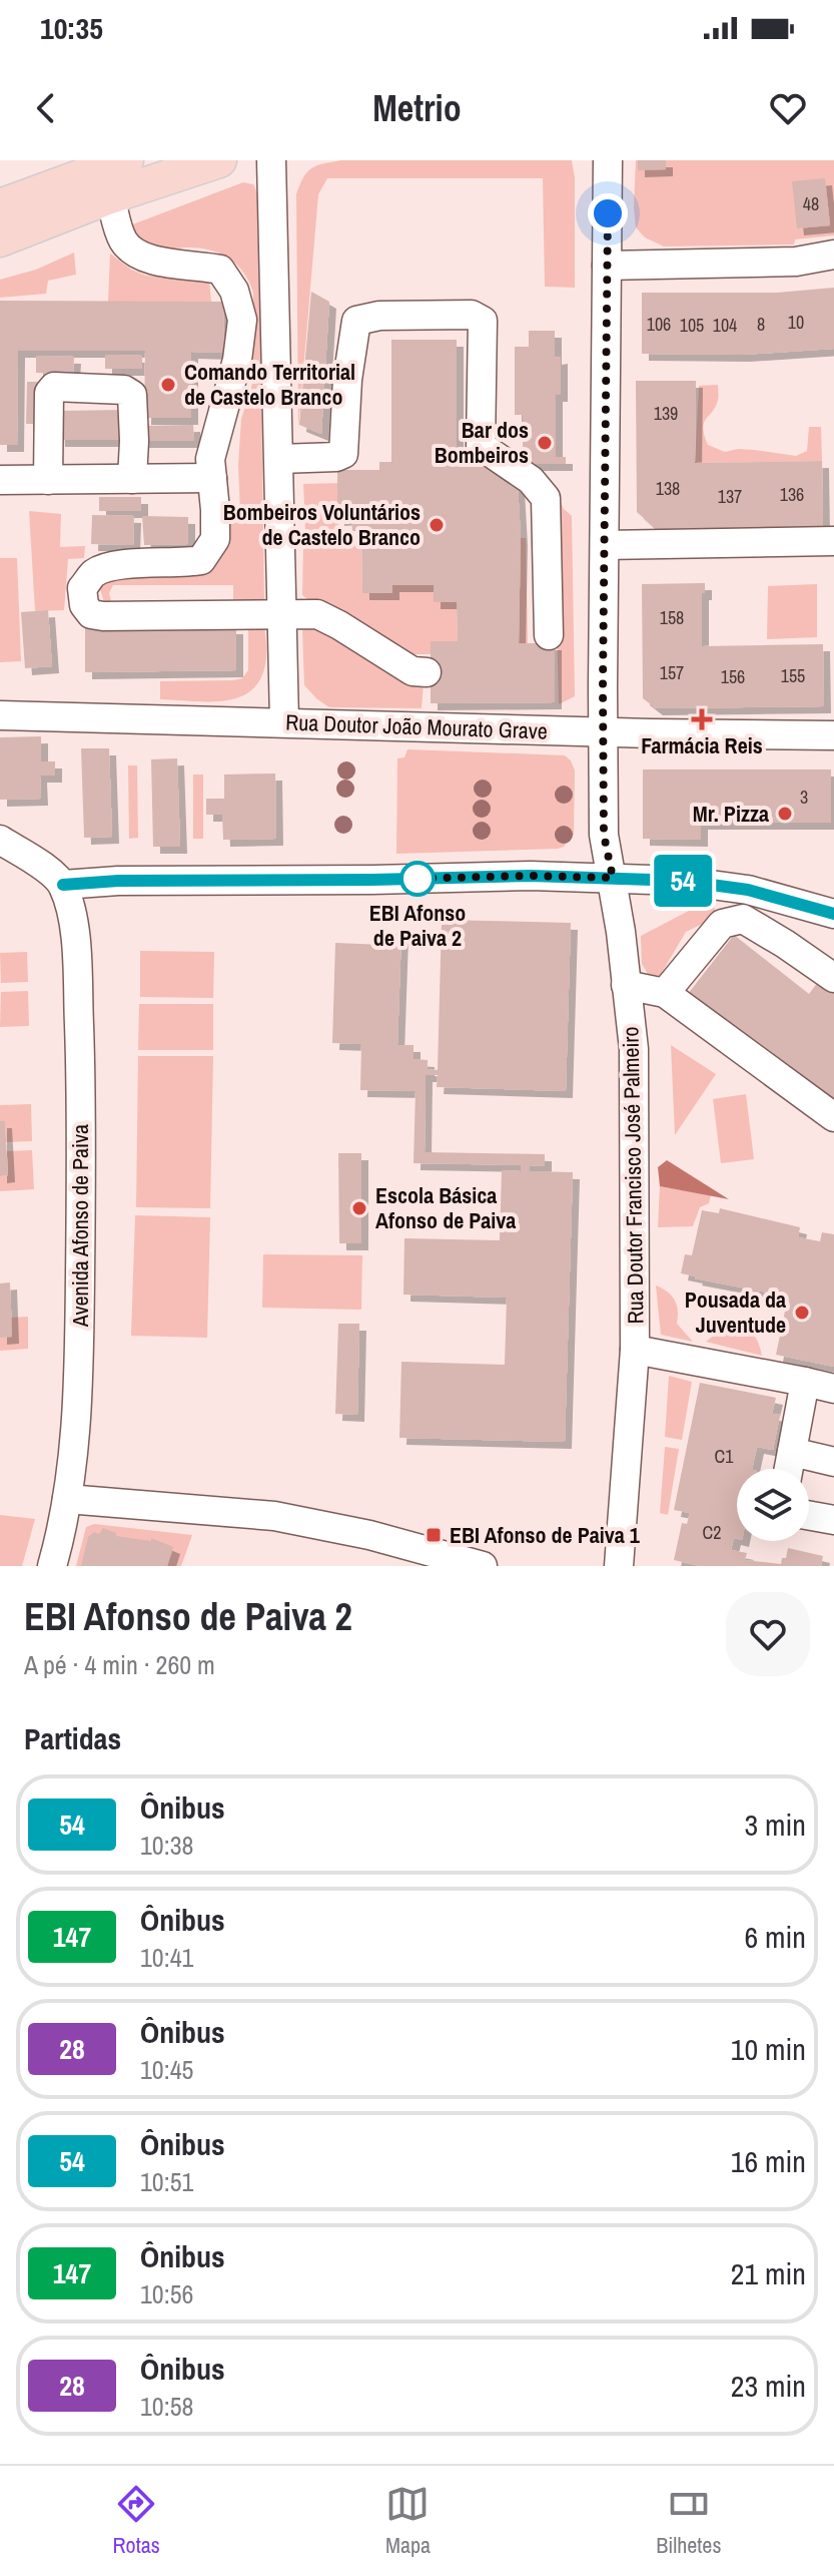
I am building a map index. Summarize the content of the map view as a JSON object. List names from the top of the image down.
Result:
{
  "streets": {
    "street": ["Rua Doutor João Mourato Grave", "Rua Doutor Francisco José Palmeiro", "Avenida Afonso de Paiva"]
  },
  "crossings": [
    ["Rua Doutor João Mourato Grave", "Rua Doutor Francisco José Palmeiro"]
  ],
  "places": {
    "other": [
      "Comando Territorial de Castelo Branco",
      "Bar dos Bombeiros",
      "Bombeiros Voluntários de Castelo Branco",
      "Mr. Pizza",
      "EBI Afonso de Paiva 2",
      "Escola Básica Afonso de Paiva",
      "Pousada da Juventude"
    ],
    "health": ["Farmácia Reis"],
    "transit": ["EBI Afonso de Paiva 1"]
  },
  "lines": ["bus line 54"],
  "house_numbers": [
    "48",
    "10",
    "106",
    "8",
    "105",
    "104",
    "139",
    "138",
    "136",
    "137",
    "158",
    "157",
    "155",
    "156",
    "3",
    "C1",
    "C2"
  ],
  "page": {
    "status": "10:35",
    "header": "Metrio",
    "on_map": "54",
    "heading": [
      ["EBI Afonso de Paiva 2", "A pé · 4 min · 260 m"],
      "Partidas"
    ],
    "list": [
      {
        "mark": "54",
        "name": "Ônibus",
        "note": "10:38",
        "value": "3 min"
      },
      {
        "mark": "147",
        "name": "Ônibus",
        "note": "10:41",
        "value": "6 min"
      },
      {
        "mark": "28",
        "name": "Ônibus",
        "note": "10:45",
        "value": "10 min"
      },
      {
        "mark": "54",
        "name": "Ônibus",
        "note": "10:51",
        "value": "16 min"
      },
      {
        "mark": "147",
        "name": "Ônibus",
        "note": "10:56",
        "value": "21 min"
      },
      {
        "mark": "28",
        "name": "Ônibus",
        "note": "10:58",
        "value": "23 min"
      }
    ],
    "tabs": ["Rotas", "Mapa", "Bilhetes"]
  }
}
